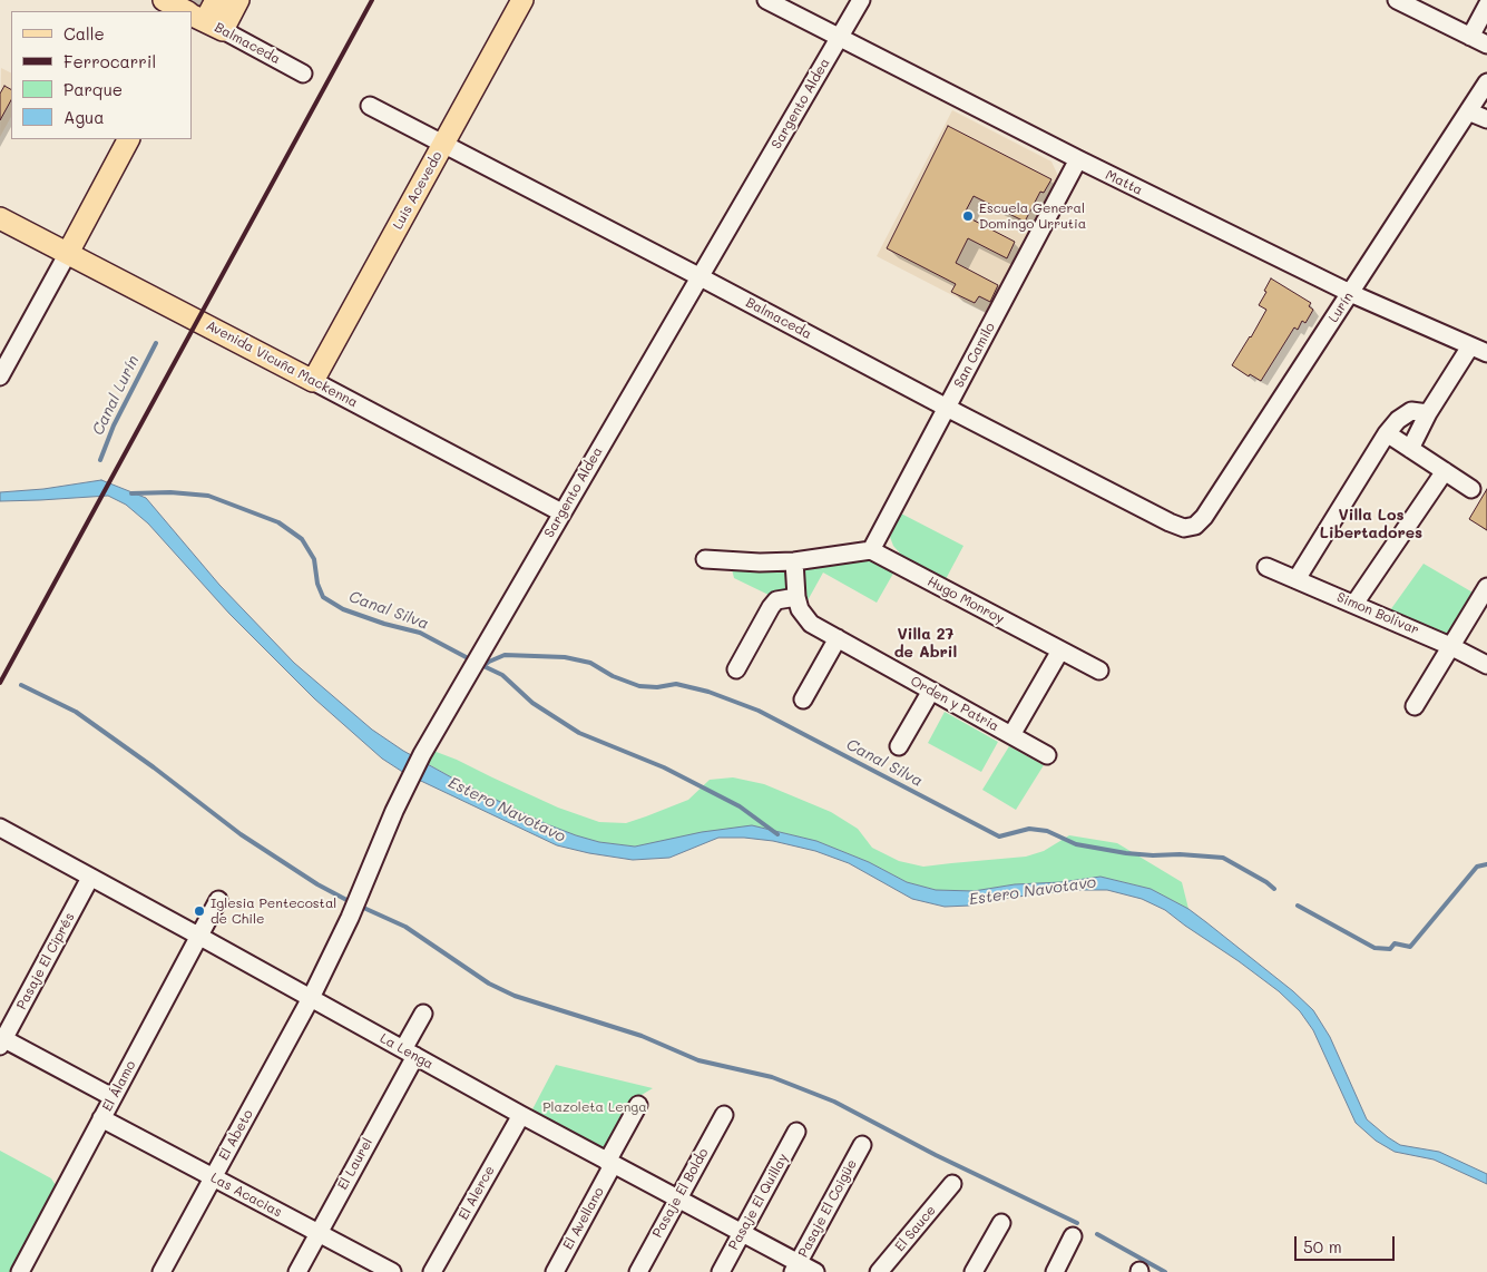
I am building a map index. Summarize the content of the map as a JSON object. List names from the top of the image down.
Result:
{
  "streets": {
    "main road": ["Balmaceda", "Luis Acevedo", "Avenida Vicuña Mackenna"],
    "street": [
      "Sargento Aldea",
      "Matta",
      "Lurín",
      "San Camilo",
      "Hugo Monroy",
      "Simon Bolívar",
      "Orden y Patria",
      "Pasaje El Ciprés",
      "La Lenga",
      "El Álamo",
      "El Abeto",
      "El Laurel",
      "El Alerce",
      "Pasaje El Boldo",
      "Las Acacias",
      "Pasaje El Quillay",
      "Pasaje El Coigüe",
      "El Avellano",
      "El Sauce"
    ]
  },
  "crossings": [
    ["Balmaceda", "Sargento Aldea"],
    ["Balmaceda", "Luis Acevedo"],
    ["Balmaceda", "Lurín"],
    ["Balmaceda", "San Camilo"],
    ["Sargento Aldea", "Matta"],
    ["Sargento Aldea", "Avenida Vicuña Mackenna"],
    ["Sargento Aldea", "La Lenga"],
    ["Sargento Aldea", "El Abeto"],
    ["Matta", "Lurín"],
    ["Matta", "San Camilo"],
    ["Luis Acevedo", "Avenida Vicuña Mackenna"],
    ["San Camilo", "Hugo Monroy"],
    ["Pasaje El Ciprés", "La Lenga"],
    ["La Lenga", "El Álamo"],
    ["La Lenga", "El Abeto"],
    ["La Lenga", "El Laurel"],
    ["La Lenga", "El Alerce"],
    ["La Lenga", "Pasaje El Boldo"],
    ["La Lenga", "Pasaje El Quillay"],
    ["La Lenga", "Pasaje El Coigüe"],
    ["La Lenga", "El Avellano"],
    ["El Álamo", "Las Acacias"],
    ["El Abeto", "Las Acacias"],
    ["El Laurel", "Las Acacias"]
  ],
  "districts": ["Villa Los Libertadores", "Villa 27 de Abril"],
  "water": ["Canal Lurín", "Canal Silva", "Estero Navotavo"],
  "parks": ["Plazoleta Lenga"],
  "places": ["Escuela General Domingo Urrutia", "Iglesia Pentecostal de Chile"],
  "legend": [
    "Calle",
    "Ferrocarril",
    "Parque",
    "Agua"
  ],
  "scale_bar": "50 m"
}
